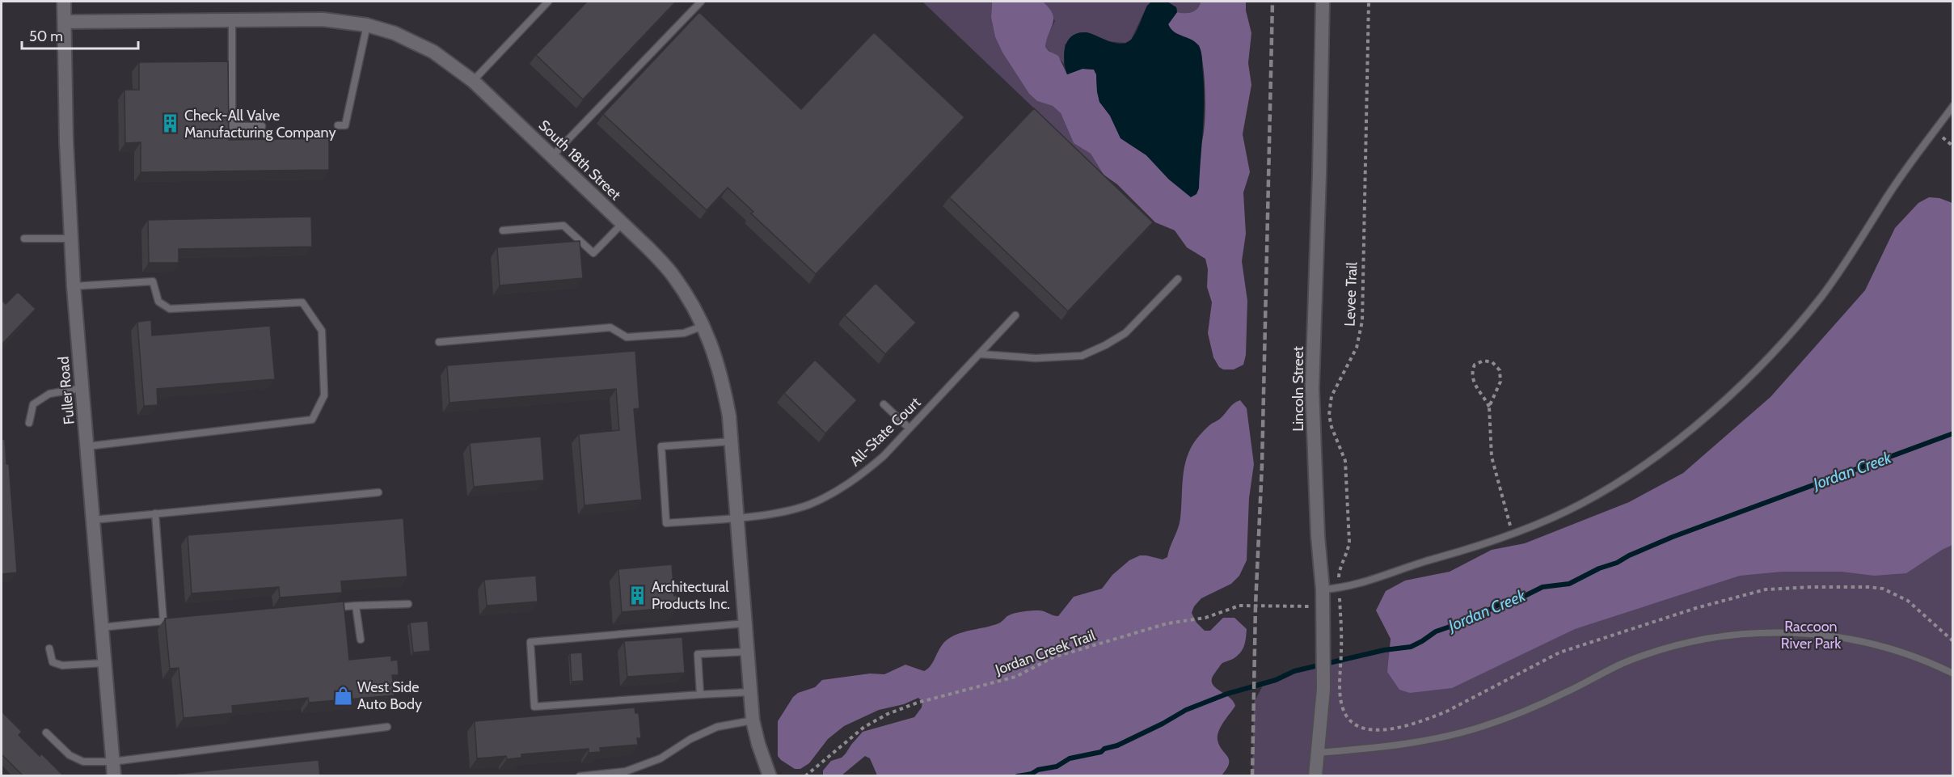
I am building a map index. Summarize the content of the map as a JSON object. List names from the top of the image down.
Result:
{
  "streets": {
    "street": ["South 18th Street", "Lincoln Street", "Fuller Road"],
    "lane": ["All-State Court"],
    "path": ["Levee Trail", "Jordan Creek Trail"]
  },
  "crossings": [
    ["South 18th Street", "Fuller Road"],
    ["South 18th Street", "All-State Court"]
  ],
  "water": ["Jordan Creek"],
  "parks": ["Raccoon River Park"],
  "places": {
    "building": ["Check-All Valve Manufacturing Company", "Architectural Products Inc."],
    "shop": ["West Side Auto Body"]
  },
  "scale_bar": "50 m"
}
